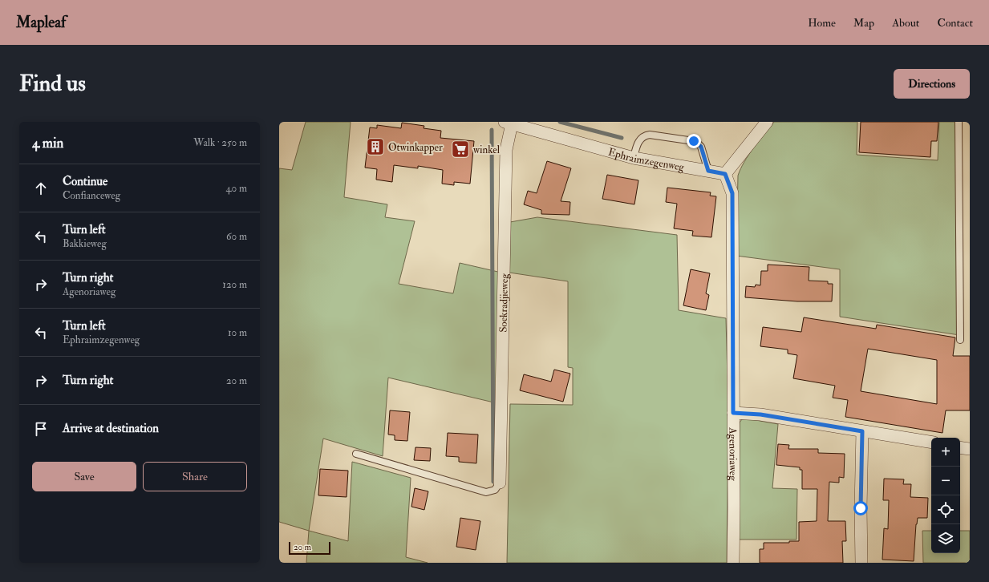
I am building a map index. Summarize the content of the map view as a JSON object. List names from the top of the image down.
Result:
{
  "streets": {
    "street": ["Ephraimzegenweg", "Soekradjieweg", "Agenoriaweg"]
  },
  "crossings": [
    ["Ephraimzegenweg", "Soekradjieweg"],
    ["Ephraimzegenweg", "Agenoriaweg"]
  ],
  "places": {
    "building": ["Otwinkapper"],
    "supermarket": ["winkel"]
  },
  "scale_bar": "20 m",
  "page": {
    "header": "Mapleaf",
    "nav": [
      "Home",
      "Map",
      "About",
      "Contact"
    ],
    "buttons": [
      "Directions",
      ["Save", "Share"]
    ],
    "title": "Find us",
    "heading": ["4 min", "Walk · 250 m"],
    "list": [
      ["Continue", "Confianceweg", "40 m"],
      ["Turn left", "Bakkieweg", "60 m"],
      ["Turn right", "Agenoriaweg", "120 m"],
      ["Turn left", "Ephraimzegenweg", "10 m"],
      ["Turn right", "20 m"],
      "Arrive at destination"
    ],
    "map_buttons": ["+", "−"],
    "scale": "20 m"
  }
}
